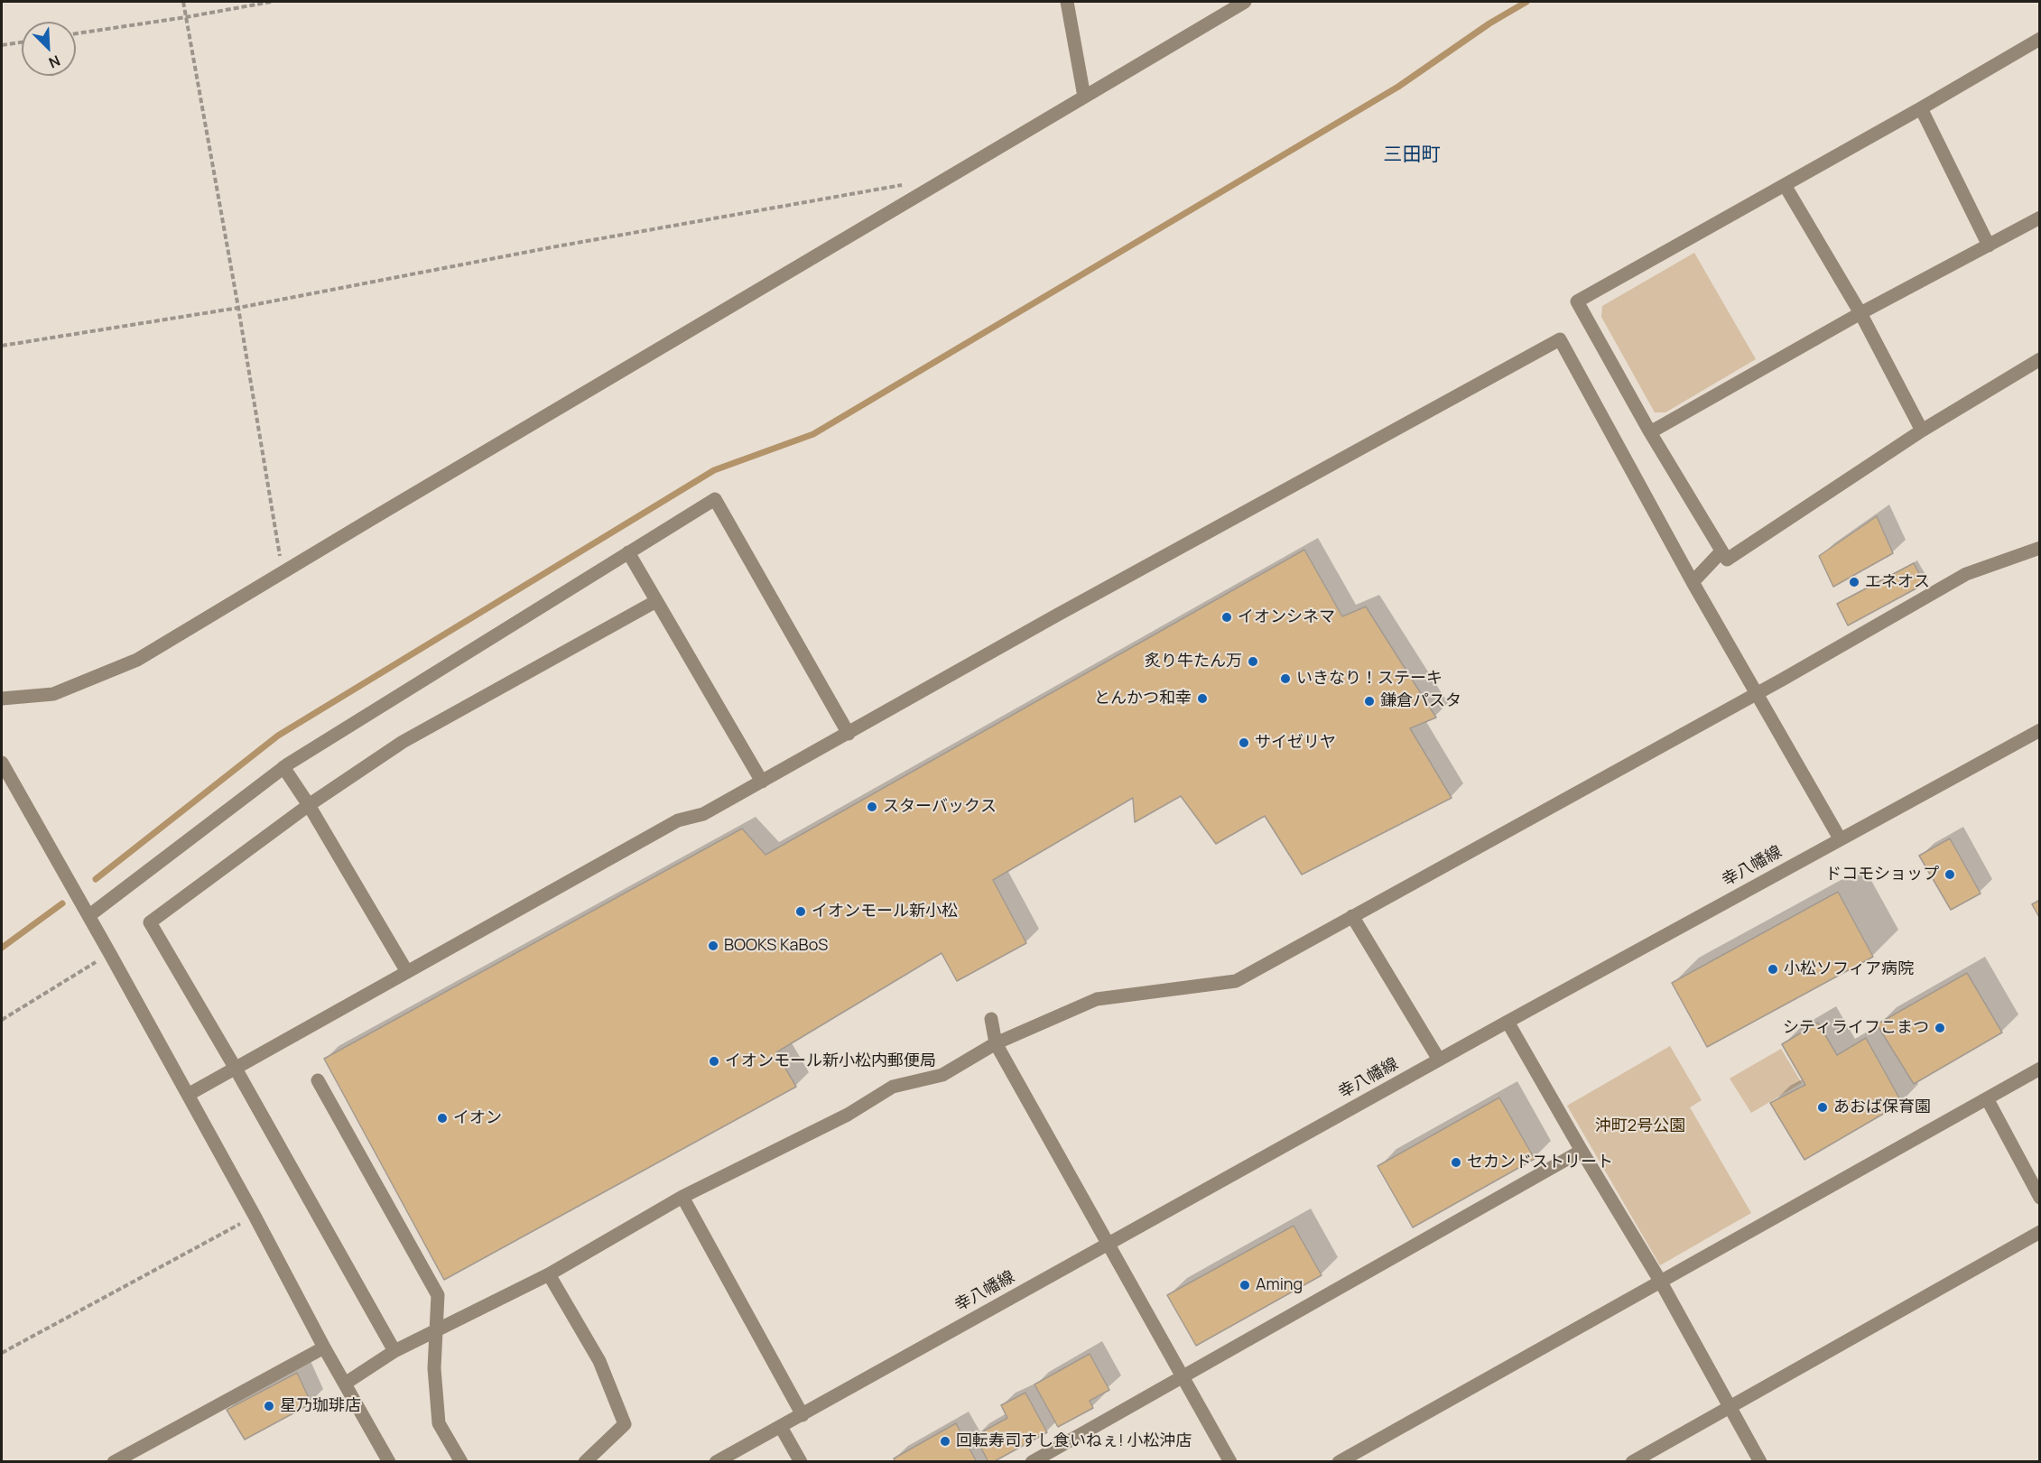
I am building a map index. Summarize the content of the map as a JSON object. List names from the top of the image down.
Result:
{
  "streets": {
    "street": ["幸八幡線"]
  },
  "districts": ["三田町"],
  "parks": ["沖町2号公園"],
  "places": [
    "エネオス",
    "イオンシネマ",
    "炙り牛たん万",
    "いきなり！ステーキ",
    "とんかつ和幸",
    "鎌倉パスタ",
    "サイゼリヤ",
    "スターバックス",
    "ドコモショップ",
    "イオンモール新小松",
    "BOOKS KaBoS",
    "小松ソフィア病院",
    "シティライフこまつ",
    "イオンモール新小松内郵便局",
    "あおば保育園",
    "イオン",
    "セカンドストリート",
    "Aming",
    "星乃珈琲店",
    "回転寿司すし食いねぇ! 小松沖店"
  ],
  "north": "bottom right"
}
